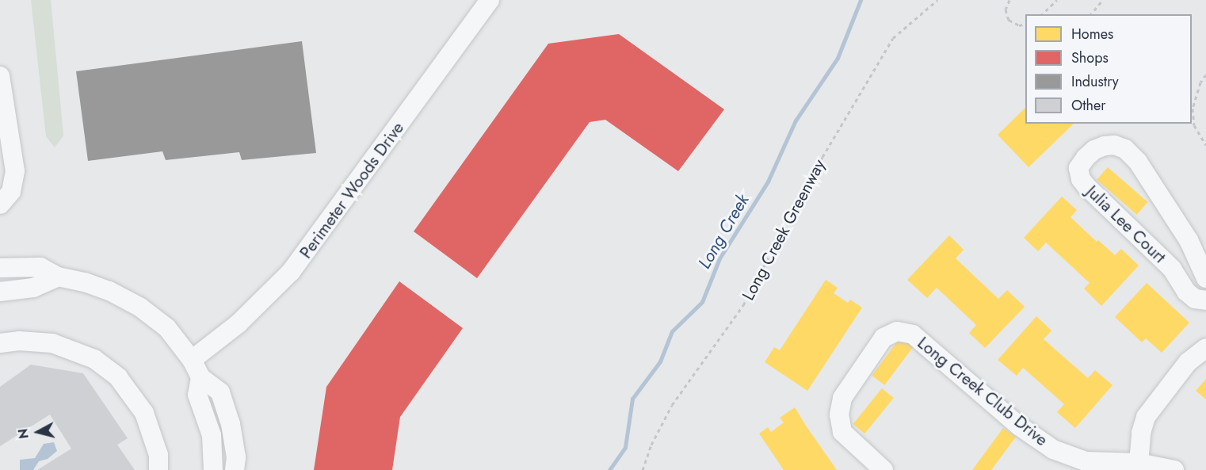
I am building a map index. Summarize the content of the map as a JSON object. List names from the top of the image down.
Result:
{
  "streets": {
    "street": ["Perimeter Woods Drive", "Julia Lee Court", "Long Creek Club Drive"],
    "path": ["Long Creek Greenway"]
  },
  "water": ["Long Creek"],
  "legend": [
    "Homes",
    "Shops",
    "Industry",
    "Other"
  ],
  "north": "left"
}
